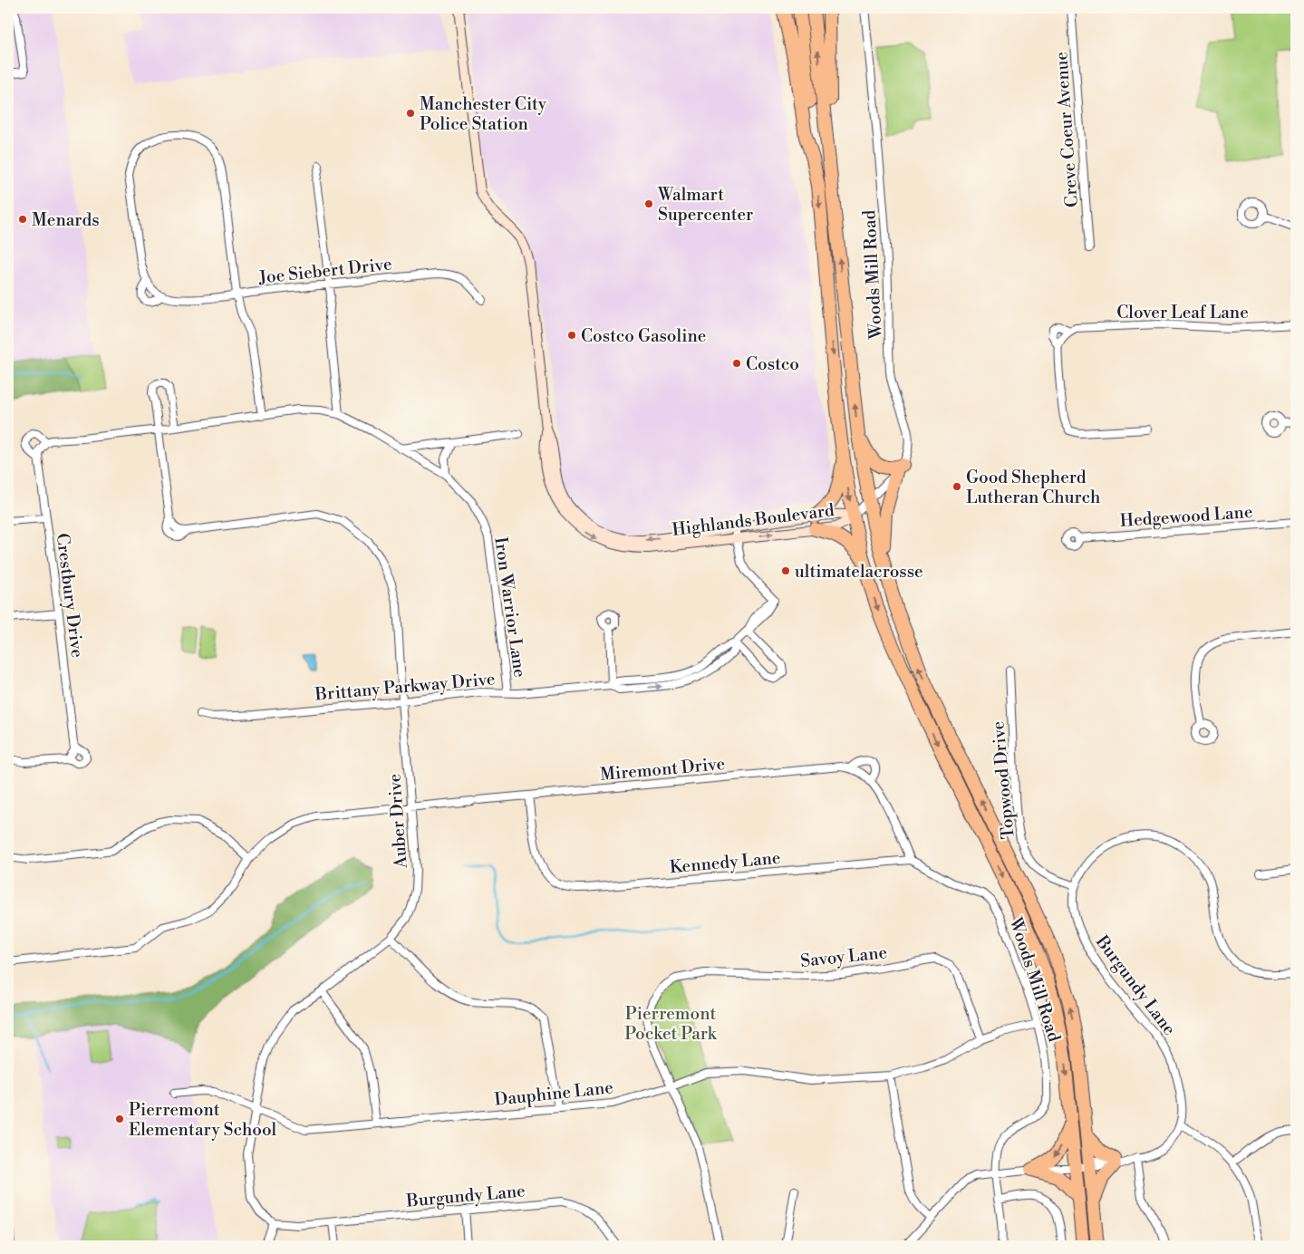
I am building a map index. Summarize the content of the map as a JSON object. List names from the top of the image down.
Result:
{
  "streets": {
    "street": [
      "Creve Coeur Avenue",
      "Joe Siebert Drive",
      "Woods Mill Road",
      "Clover Leaf Lane",
      "Hedgewood Lane",
      "Highlands Boulevard",
      "Crestbury Drive",
      "Iron Warrior Lane",
      "Brittany Parkway Drive",
      "Miremont Drive",
      "Topwood Drive",
      "Auber Drive",
      "Kennedy Lane",
      "Savoy Lane",
      "Burgundy Lane",
      "Dauphine Lane"
    ]
  },
  "crossings": [
    ["Woods Mill Road", "Highlands Boulevard"],
    ["Woods Mill Road", "Kennedy Lane"],
    ["Woods Mill Road", "Burgundy Lane"],
    ["Woods Mill Road", "Dauphine Lane"],
    ["Highlands Boulevard", "Brittany Parkway Drive"],
    ["Crestbury Drive", "Iron Warrior Lane"],
    ["Iron Warrior Lane", "Brittany Parkway Drive"],
    ["Iron Warrior Lane", "Auber Drive"],
    ["Brittany Parkway Drive", "Auber Drive"],
    ["Miremont Drive", "Auber Drive"],
    ["Miremont Drive", "Kennedy Lane"],
    ["Topwood Drive", "Burgundy Lane"],
    ["Auber Drive", "Burgundy Lane"],
    ["Auber Drive", "Dauphine Lane"],
    ["Savoy Lane", "Dauphine Lane"]
  ],
  "parks": ["Pierremont Pocket Park"],
  "places": [
    "Manchester City Police Station",
    "Walmart Supercenter",
    "Menards",
    "Costco Gasoline",
    "Costco",
    "Good Shepherd Lutheran Church",
    "ultimatelacrosse",
    "Pierremont Elementary School"
  ]
}
